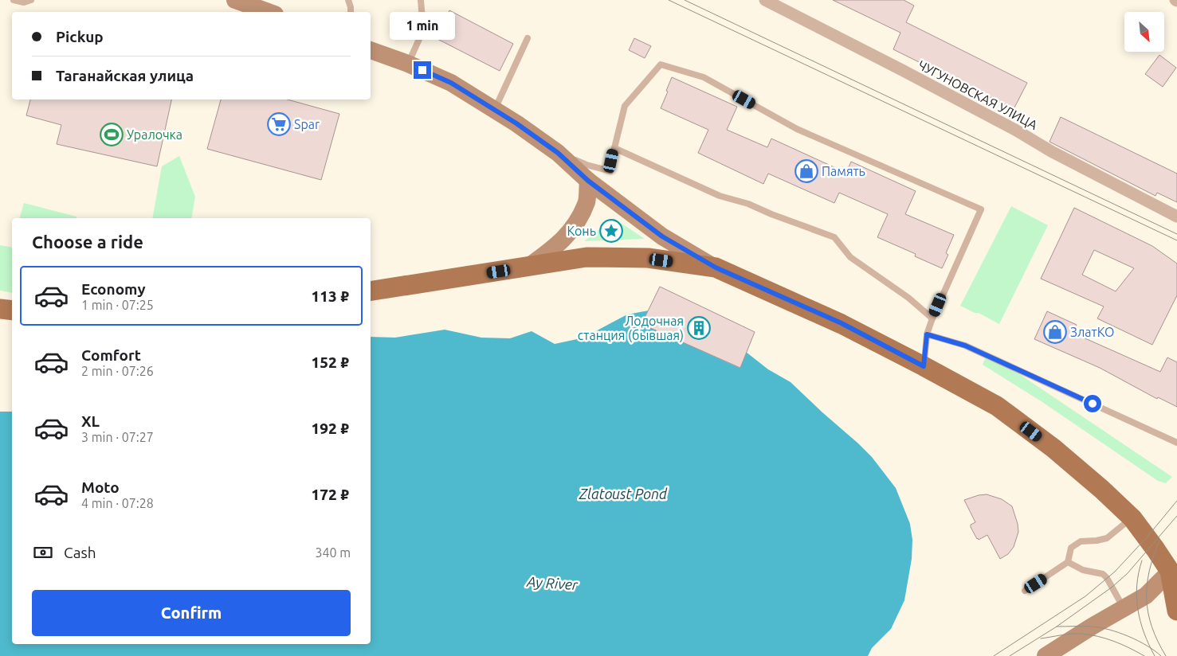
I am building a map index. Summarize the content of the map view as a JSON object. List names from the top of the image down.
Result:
{
  "streets": {
    "street": ["ЧУГУНОВСКАЯ УЛИЦА"]
  },
  "water": ["Zlatoust Pond", "Ay River"],
  "places": {
    "supermarket": ["Spar"],
    "sports": ["Уралочка"],
    "shop": ["Память", "ЗлатКО"],
    "place": ["Конь"],
    "building": ["Лодочная станция (бывшая)"]
  },
  "north": "bottom right",
  "page": {
    "bubble": "1 min",
    "banner": ["Pickup", "Таганайская улица"],
    "heading": "Choose a ride",
    "list": [
      {
        "name": "Economy",
        "note": "1 min · 07:25",
        "value": "113 ₽"
      },
      {
        "name": "Comfort",
        "note": "2 min · 07:26",
        "value": "152 ₽"
      },
      {
        "name": "XL",
        "note": "3 min · 07:27",
        "value": "192 ₽"
      },
      {
        "name": "Moto",
        "note": "4 min · 07:28",
        "value": "172 ₽"
      }
    ],
    "pay": ["Cash", "340 m"],
    "buttons": "Confirm"
  }
}
